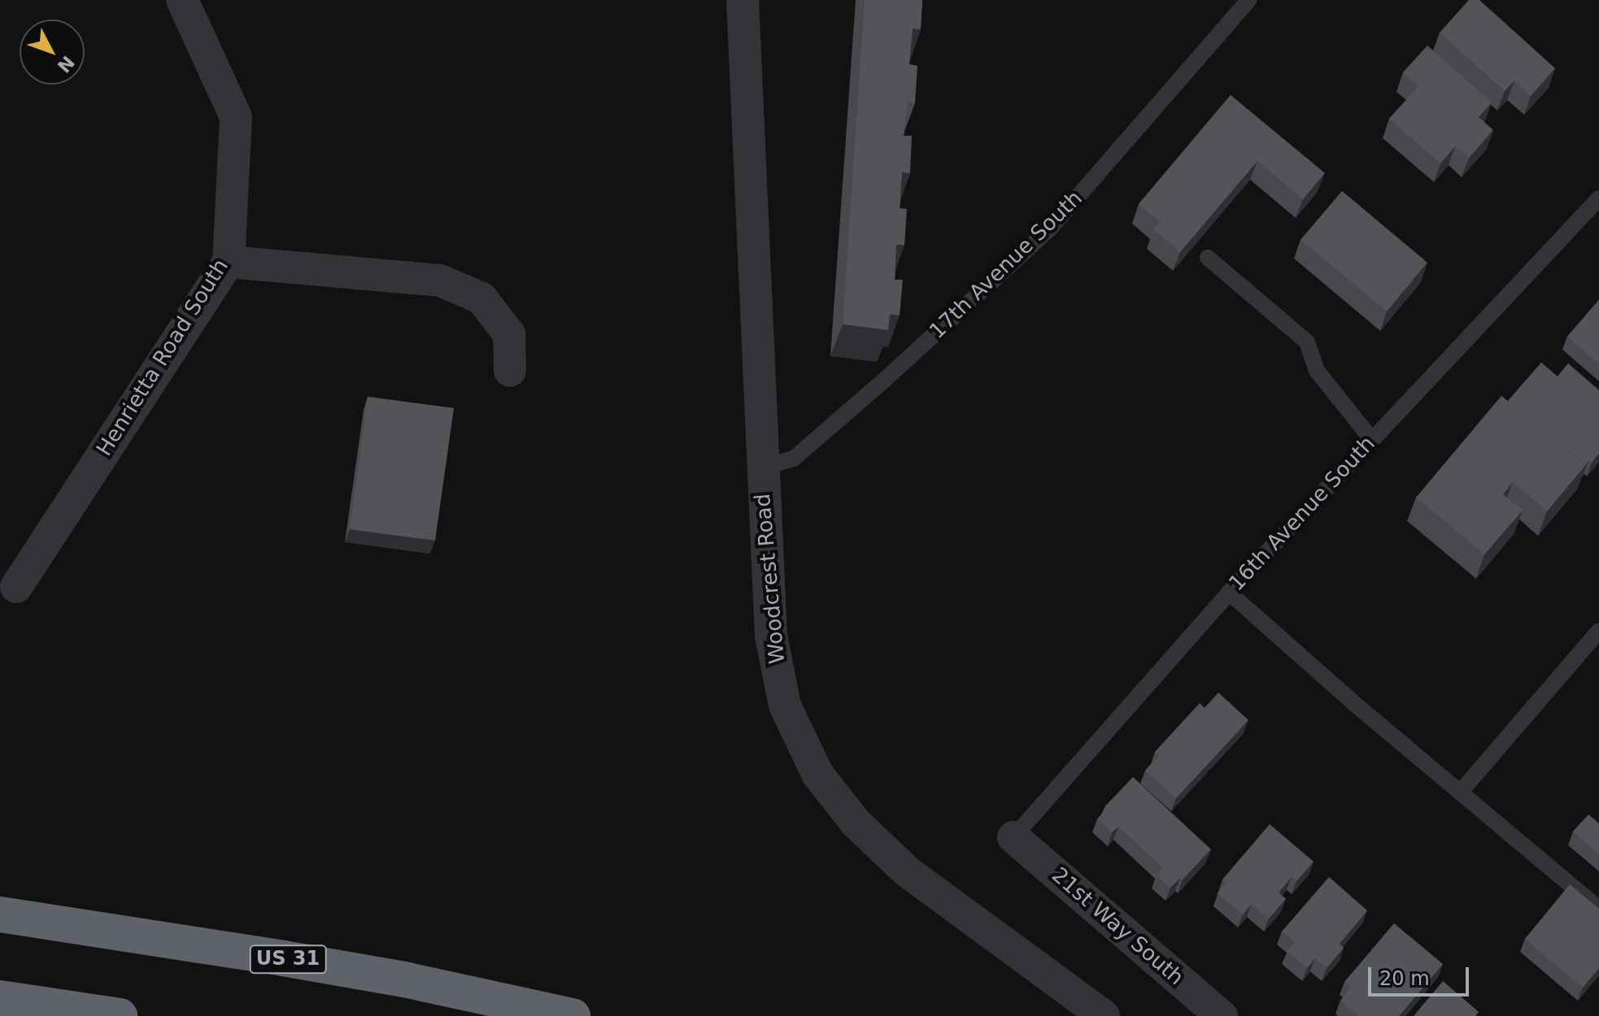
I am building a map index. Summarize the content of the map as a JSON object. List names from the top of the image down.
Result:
{
  "streets": {
    "highway": ["US 31"],
    "street": ["Henrietta Road South", "Woodcrest Road", "21st Way South"],
    "lane": ["17th Avenue South", "16th Avenue South"]
  },
  "crossings": [
    ["17th Avenue South", "Woodcrest Road"],
    ["16th Avenue South", "21st Way South"]
  ],
  "scale_bar": "20 m",
  "north": "bottom right"
}
